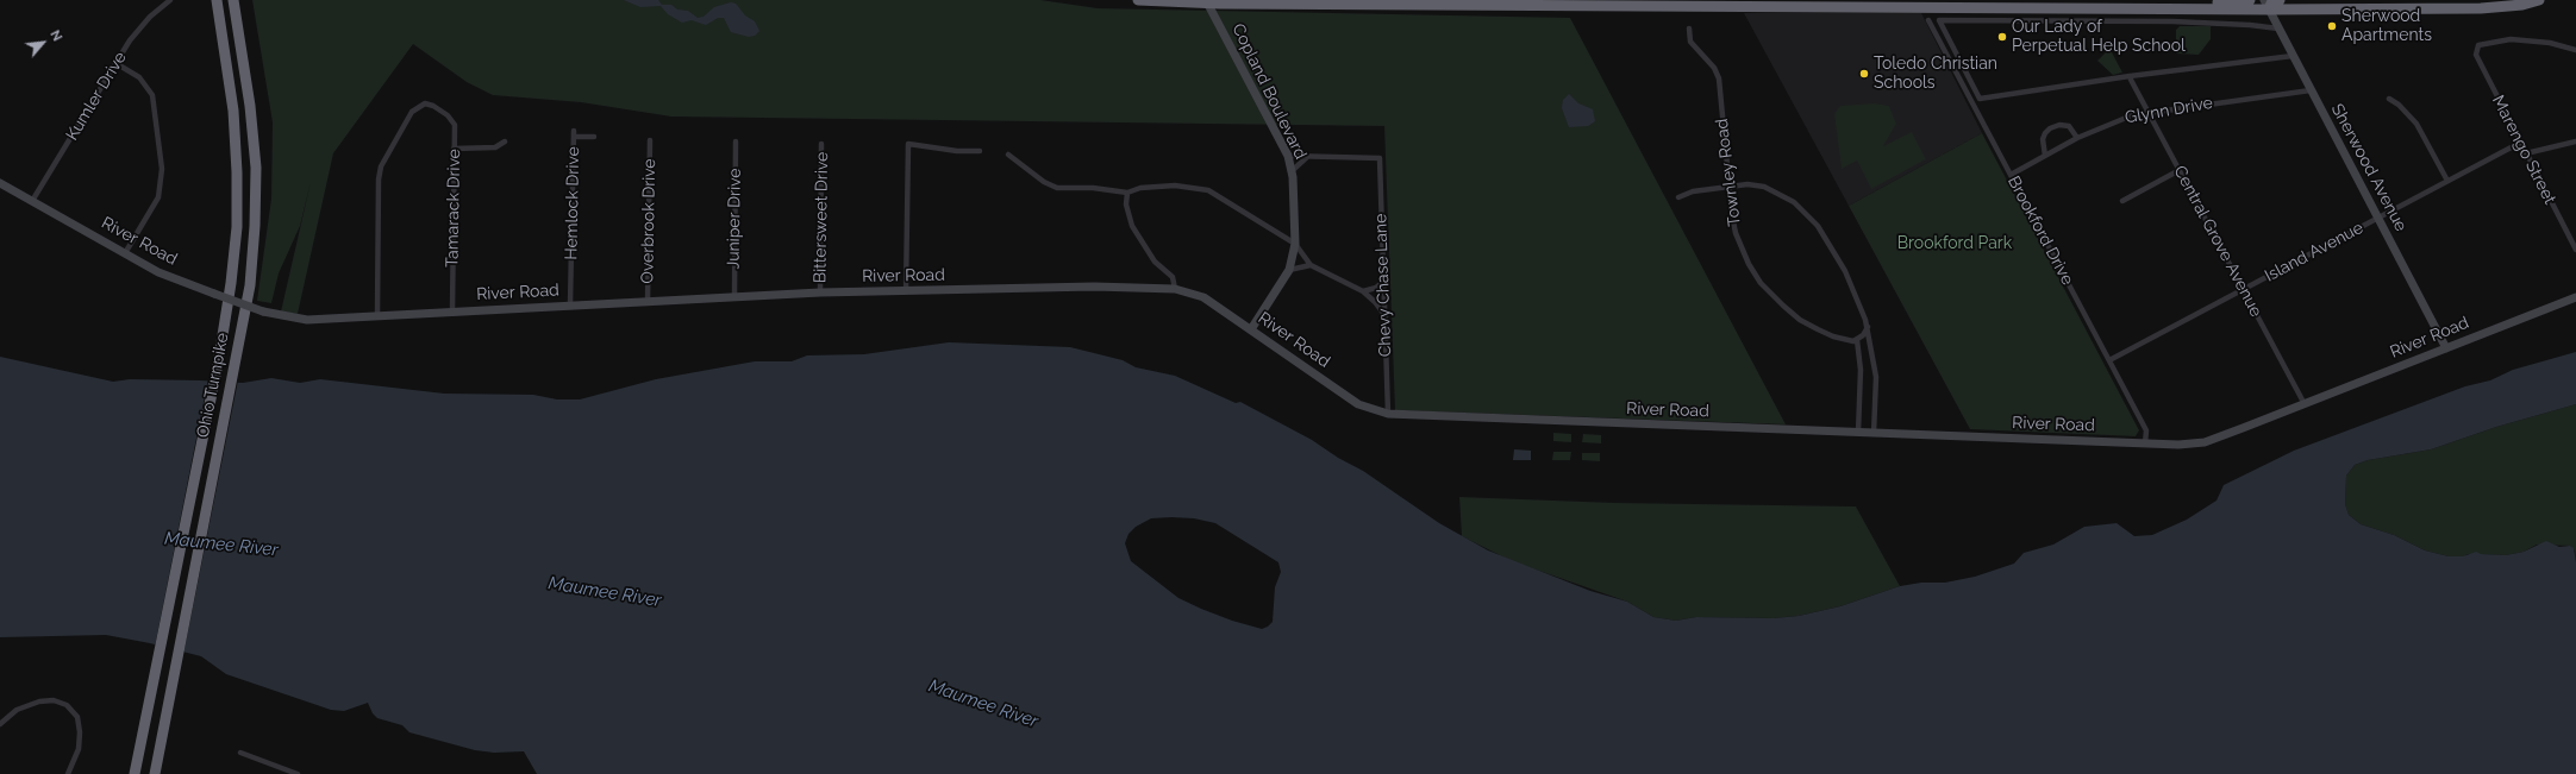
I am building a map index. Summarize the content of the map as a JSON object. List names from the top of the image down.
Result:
{
  "streets": {
    "highway": ["Ohio Turnpike"],
    "street": [
      "Copland Boulevard",
      "Kumler Drive",
      "Glynn Drive",
      "Marengo Street",
      "Sherwood Avenue",
      "Townley Road",
      "Hemlock Drive",
      "Tamarack Drive",
      "Bittersweet Drive",
      "Juniper Drive",
      "Overbrook Drive",
      "Brookford Drive",
      "River Road",
      "Central Grove Avenue",
      "Island Avenue",
      "Chevy Chase Lane"
    ]
  },
  "crossings": [
    ["Copland Boulevard", "River Road"],
    ["Kumler Drive", "River Road"],
    ["Glynn Drive", "Sherwood Avenue"],
    ["Glynn Drive", "Brookford Drive"],
    ["Glynn Drive", "Central Grove Avenue"],
    ["Marengo Street", "Island Avenue"],
    ["Sherwood Avenue", "River Road"],
    ["Sherwood Avenue", "Island Avenue"],
    ["Hemlock Drive", "River Road"],
    ["Tamarack Drive", "River Road"],
    ["Bittersweet Drive", "River Road"],
    ["Juniper Drive", "River Road"],
    ["Overbrook Drive", "River Road"],
    ["Brookford Drive", "River Road"],
    ["Brookford Drive", "Island Avenue"],
    ["River Road", "Central Grove Avenue"],
    ["River Road", "Chevy Chase Lane"],
    ["Central Grove Avenue", "Island Avenue"]
  ],
  "water": ["Maumee River"],
  "parks": ["Brookford Park"],
  "places": ["Sherwood Apartments", "Our Lady of Perpetual Help School", "Toledo Christian Schools"],
  "north": "top right"
}
